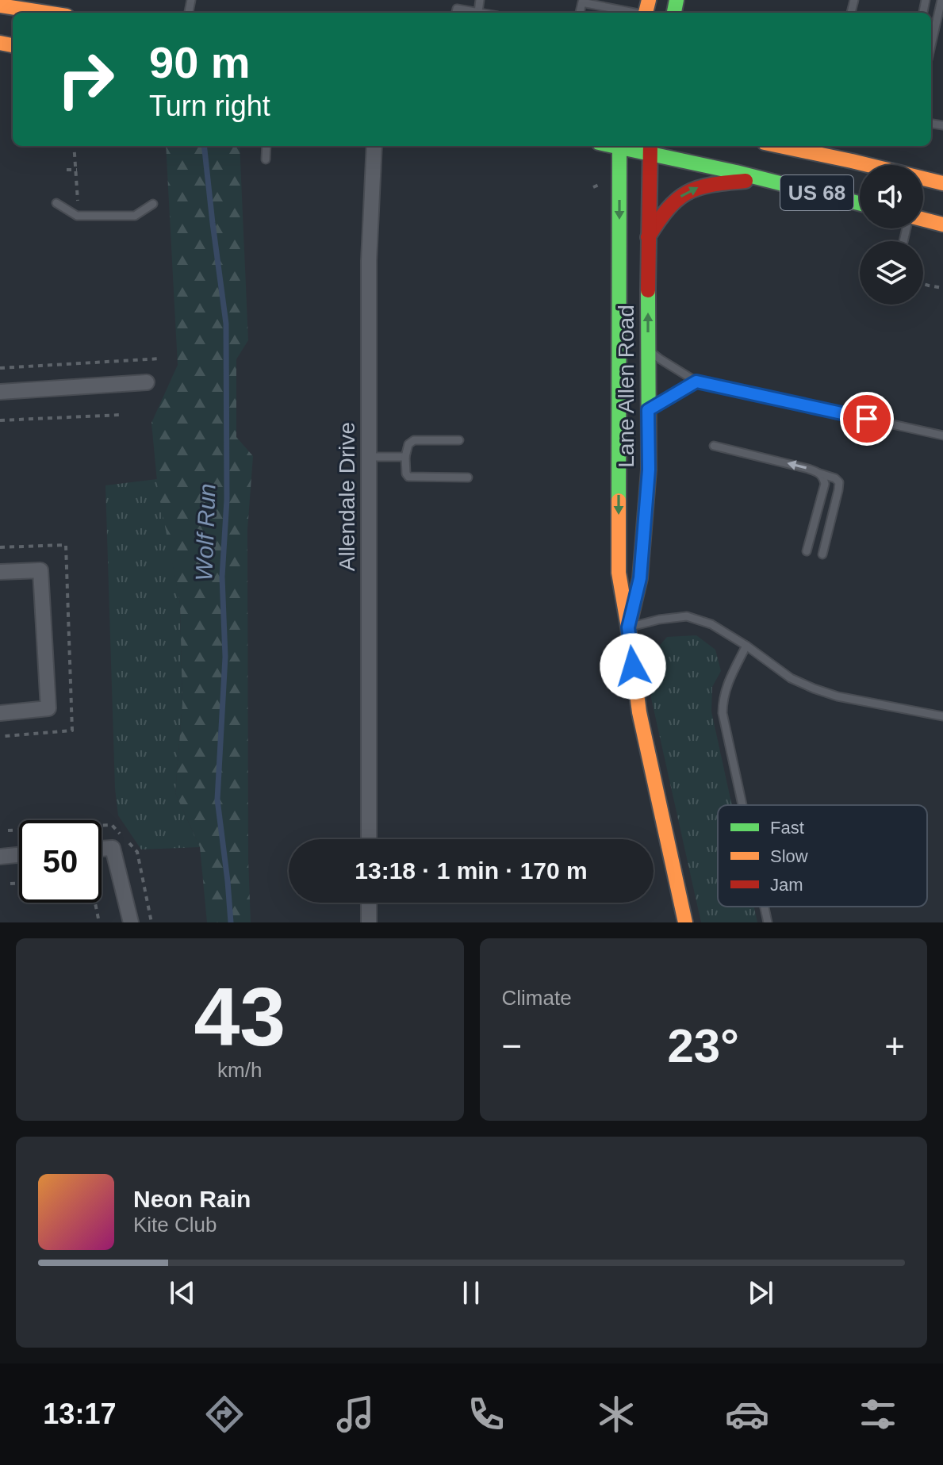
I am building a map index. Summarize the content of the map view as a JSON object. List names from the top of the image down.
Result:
{
  "streets": {
    "main road": ["US 68", "Lane Allen Road"],
    "street": ["Allendale Drive"]
  },
  "crossings": [
    ["US 68", "Lane Allen Road"]
  ],
  "water": ["Wolf Run"],
  "legend": ["Fast", "Slow", "Jam"],
  "page": {
    "turn": ["90 m", "Turn right"],
    "limit": "50",
    "trip": "13:18 · 1 min · 170 m",
    "tile": [
      ["43", "km/h"],
      "Climate"
    ],
    "heat": ["−", "23°", "+"],
    "song": ["Neon Rain", "Kite Club"],
    "tabs": "13:17"
  }
}
